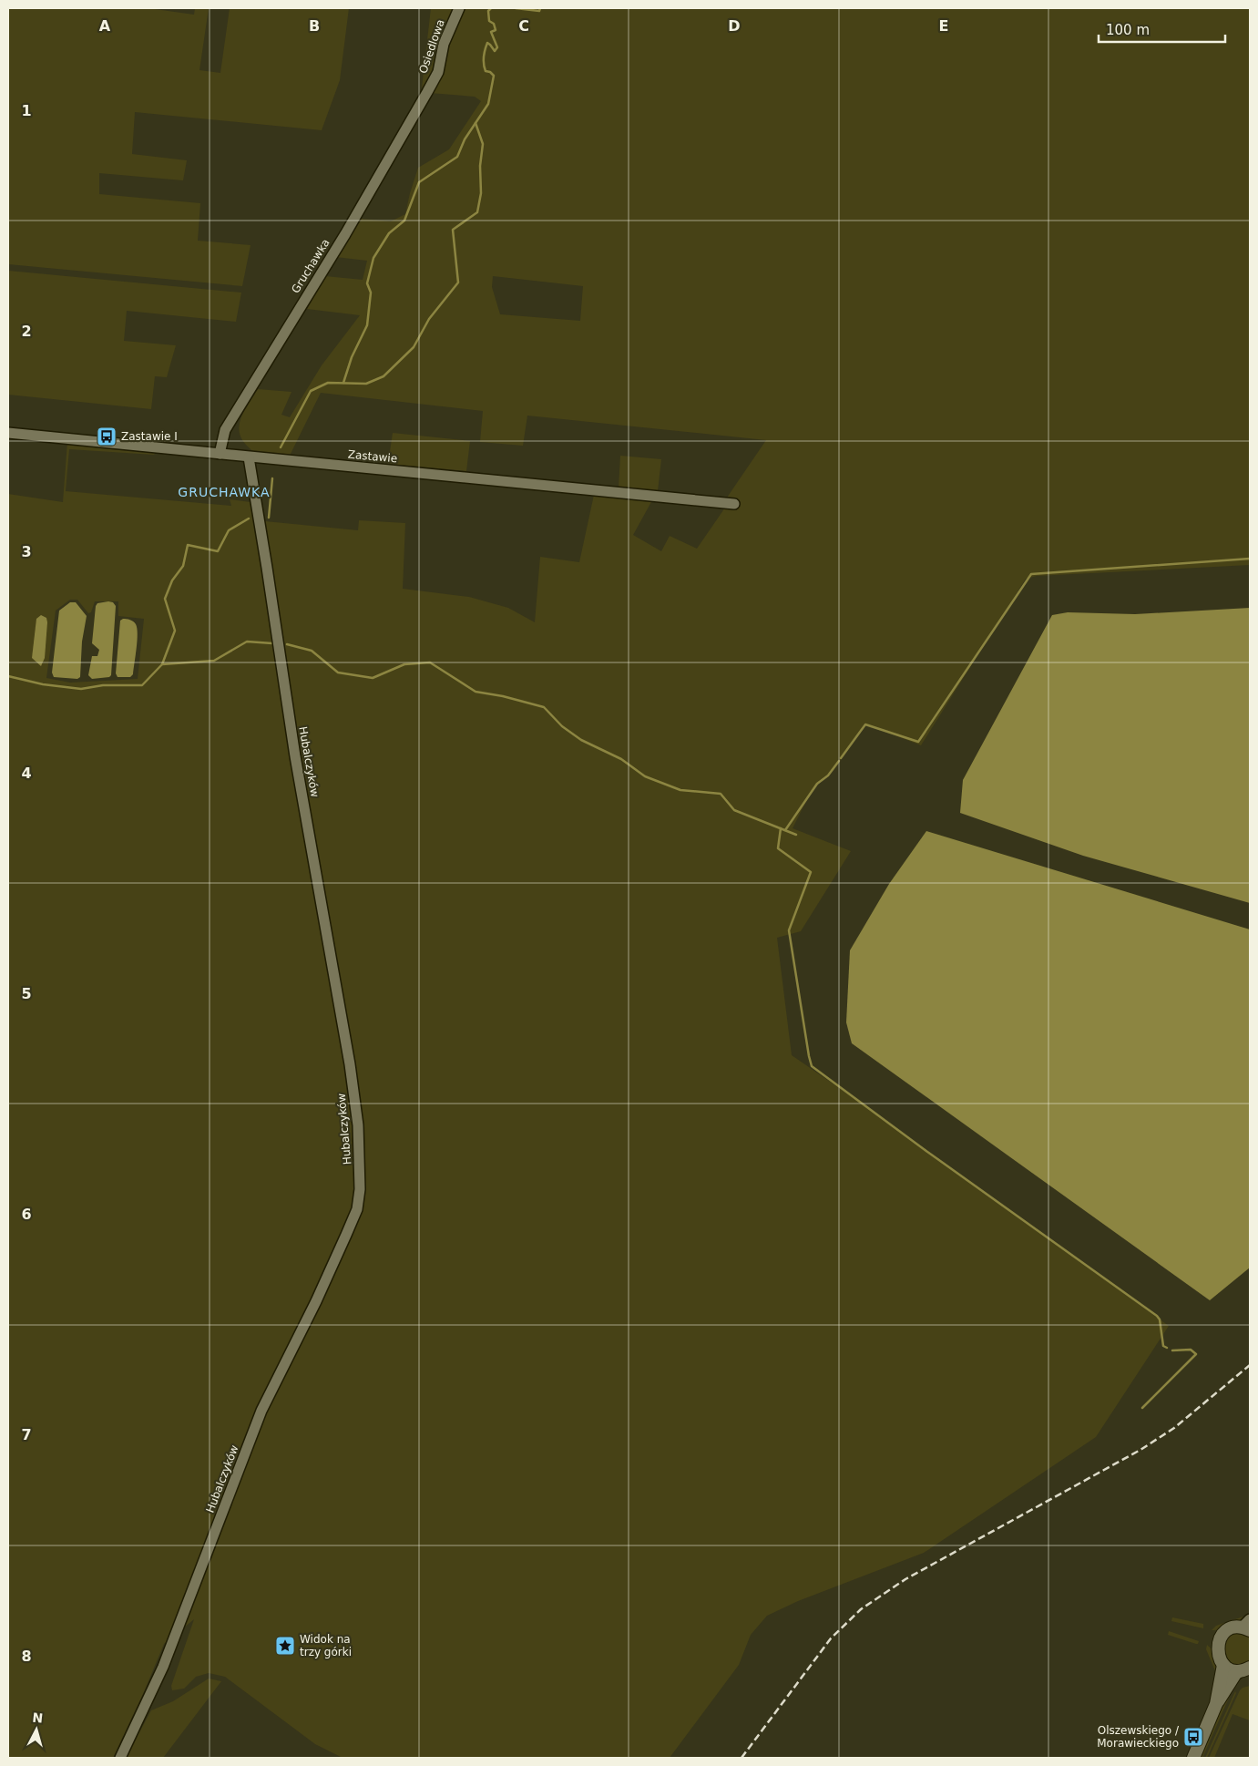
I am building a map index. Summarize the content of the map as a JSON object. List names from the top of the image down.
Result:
{
  "streets": {
    "street": [
      "Osiedlowa",
      "Gruchawka",
      "Zastawie",
      "Hubalczyków"
    ]
  },
  "crossings": [
    ["Osiedlowa", "Gruchawka"],
    ["Gruchawka", "Zastawie"],
    ["Zastawie", "Hubalczyków"]
  ],
  "districts": ["GRUCHAWKA"],
  "places": {
    "bus stop": ["Zastawie I", "Olszewskiego / Morawieckiego"],
    "place": ["Widok na trzy górki"]
  },
  "scale_bar": "100 m",
  "north": "top",
  "grid": {
    "columns": [
      "A",
      "B",
      "C",
      "D",
      "E"
    ],
    "rows": [
      "1",
      "2",
      "3",
      "4",
      "5",
      "6",
      "7",
      "8"
    ]
  }
}
